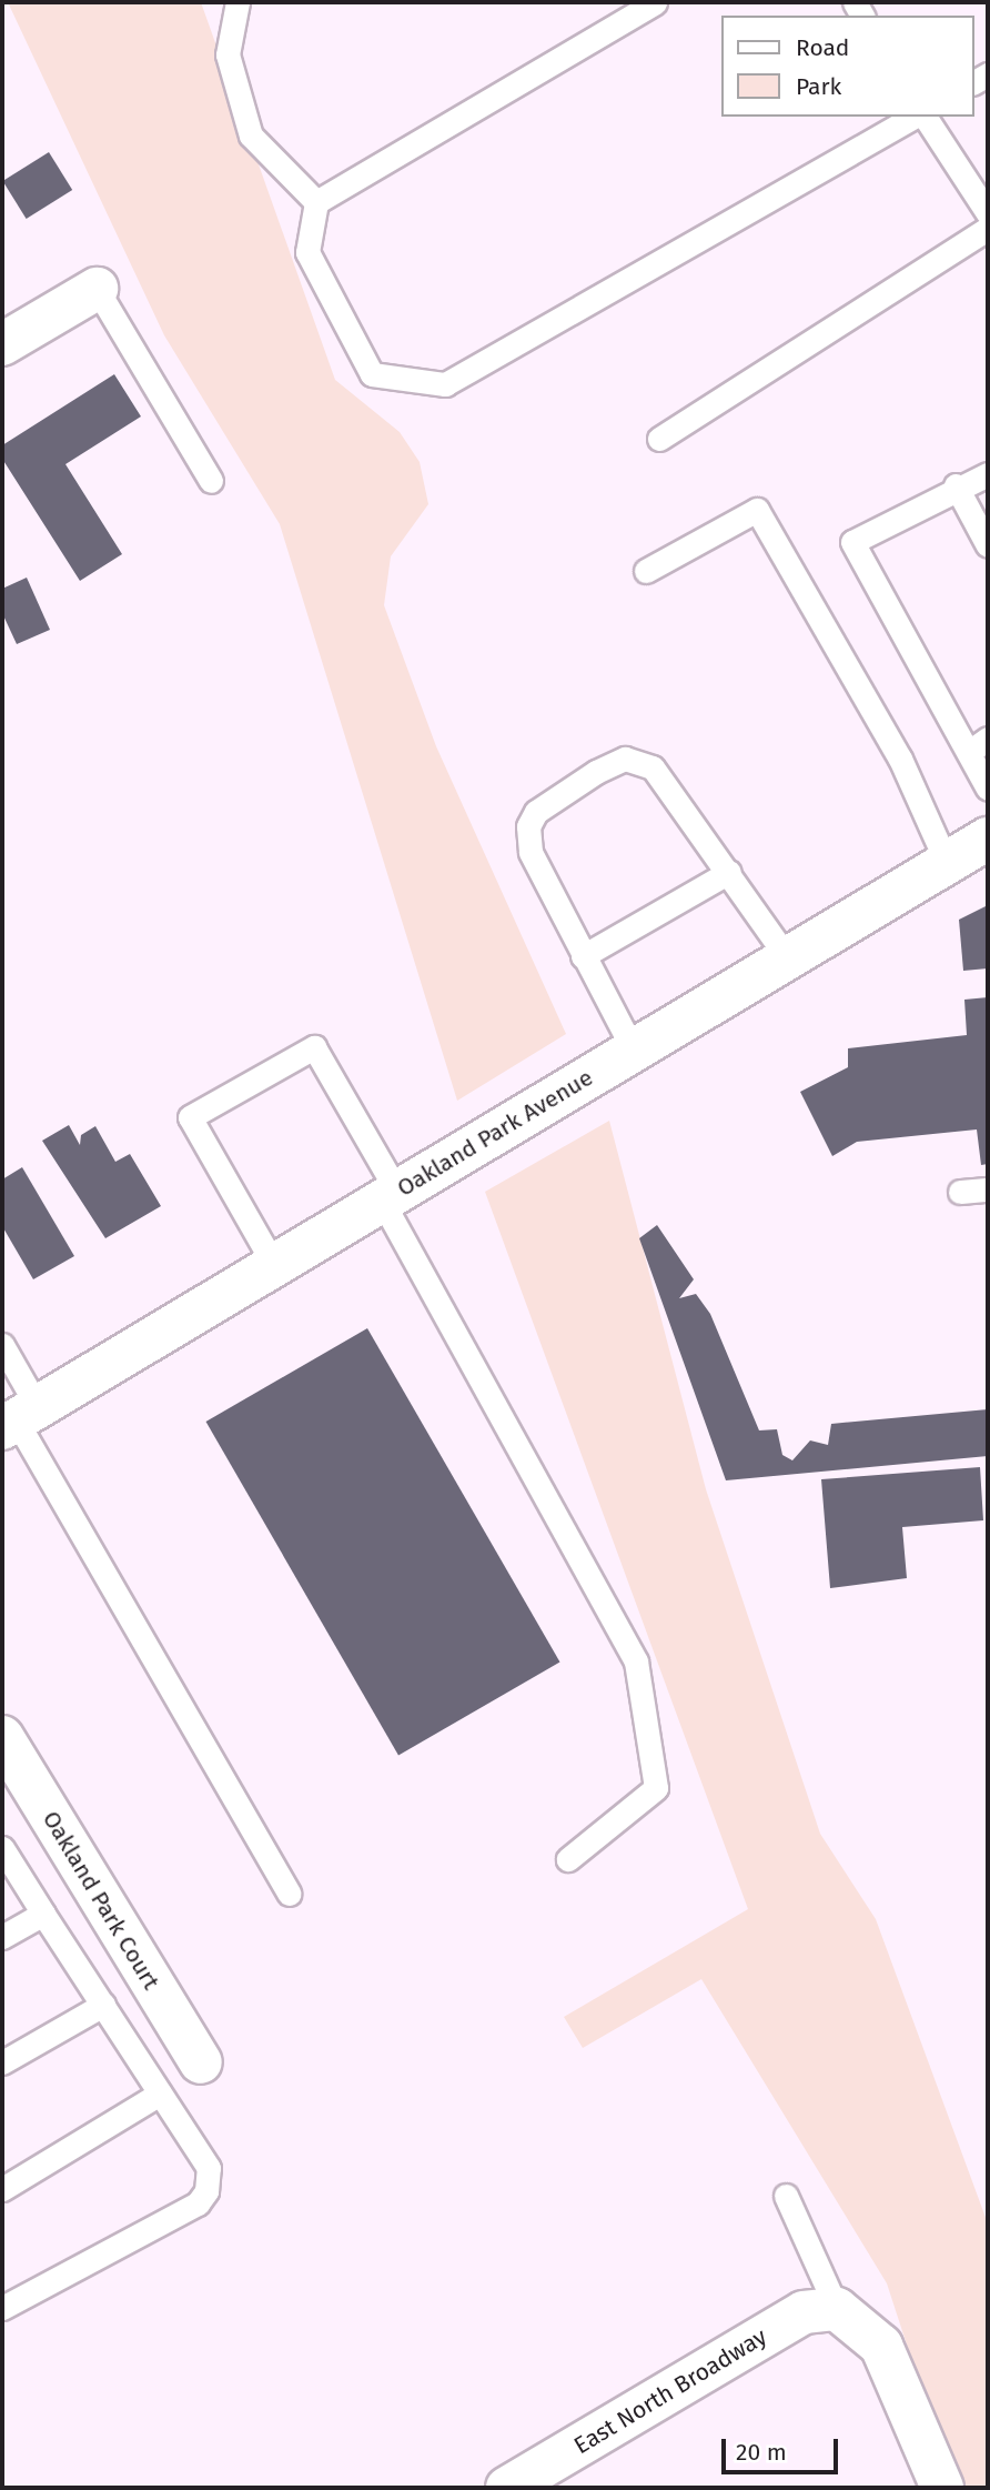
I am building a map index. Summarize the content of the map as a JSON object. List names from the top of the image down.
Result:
{
  "streets": {
    "main road": ["Oakland Park Avenue", "Oakland Park Court", "East North Broadway"]
  },
  "legend": ["Road", "Park"],
  "scale_bar": "20 m"
}
